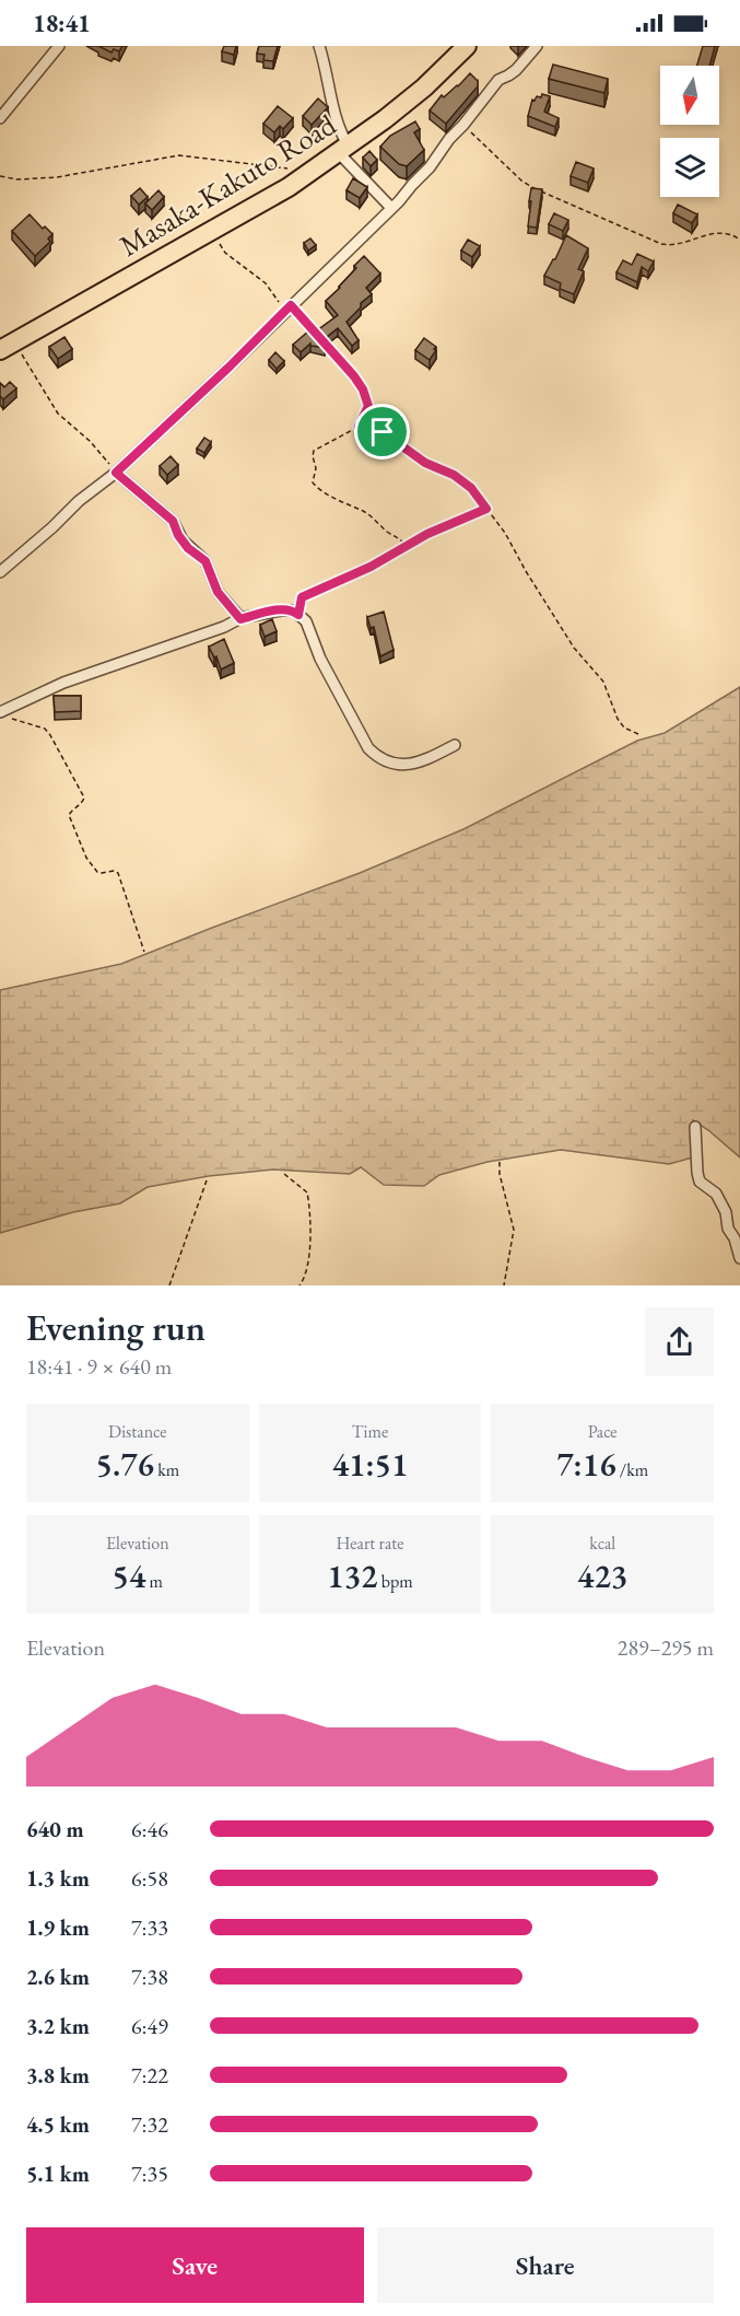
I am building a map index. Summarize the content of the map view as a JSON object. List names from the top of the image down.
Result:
{
  "streets": {
    "highway": ["Masaka-Kakuto Road"]
  },
  "north": "bottom",
  "page": {
    "status": "18:41",
    "heading": ["Evening run", "18:41 · 9 × 640 m"],
    "stats": [
      ["Distance", "5.76 km"],
      ["Time", "41:51"],
      ["Pace", "7:16 /km"],
      ["Elevation", "54 m"],
      ["Heart rate", "132 bpm"],
      ["kcal", "423"]
    ],
    "chart": ["Elevation", "289–295 m"],
    "list": [
      {
        "name": "640 m",
        "note": "6:46"
      },
      {
        "name": "1.3 km",
        "note": "6:58"
      },
      {
        "name": "1.9 km",
        "note": "7:33"
      },
      {
        "name": "2.6 km",
        "note": "7:38"
      },
      {
        "name": "3.2 km",
        "note": "6:49"
      },
      {
        "name": "3.8 km",
        "note": "7:22"
      },
      {
        "name": "4.5 km",
        "note": "7:32"
      },
      {
        "name": "5.1 km",
        "note": "7:35"
      }
    ],
    "buttons": ["Save", "Share"]
  }
}
